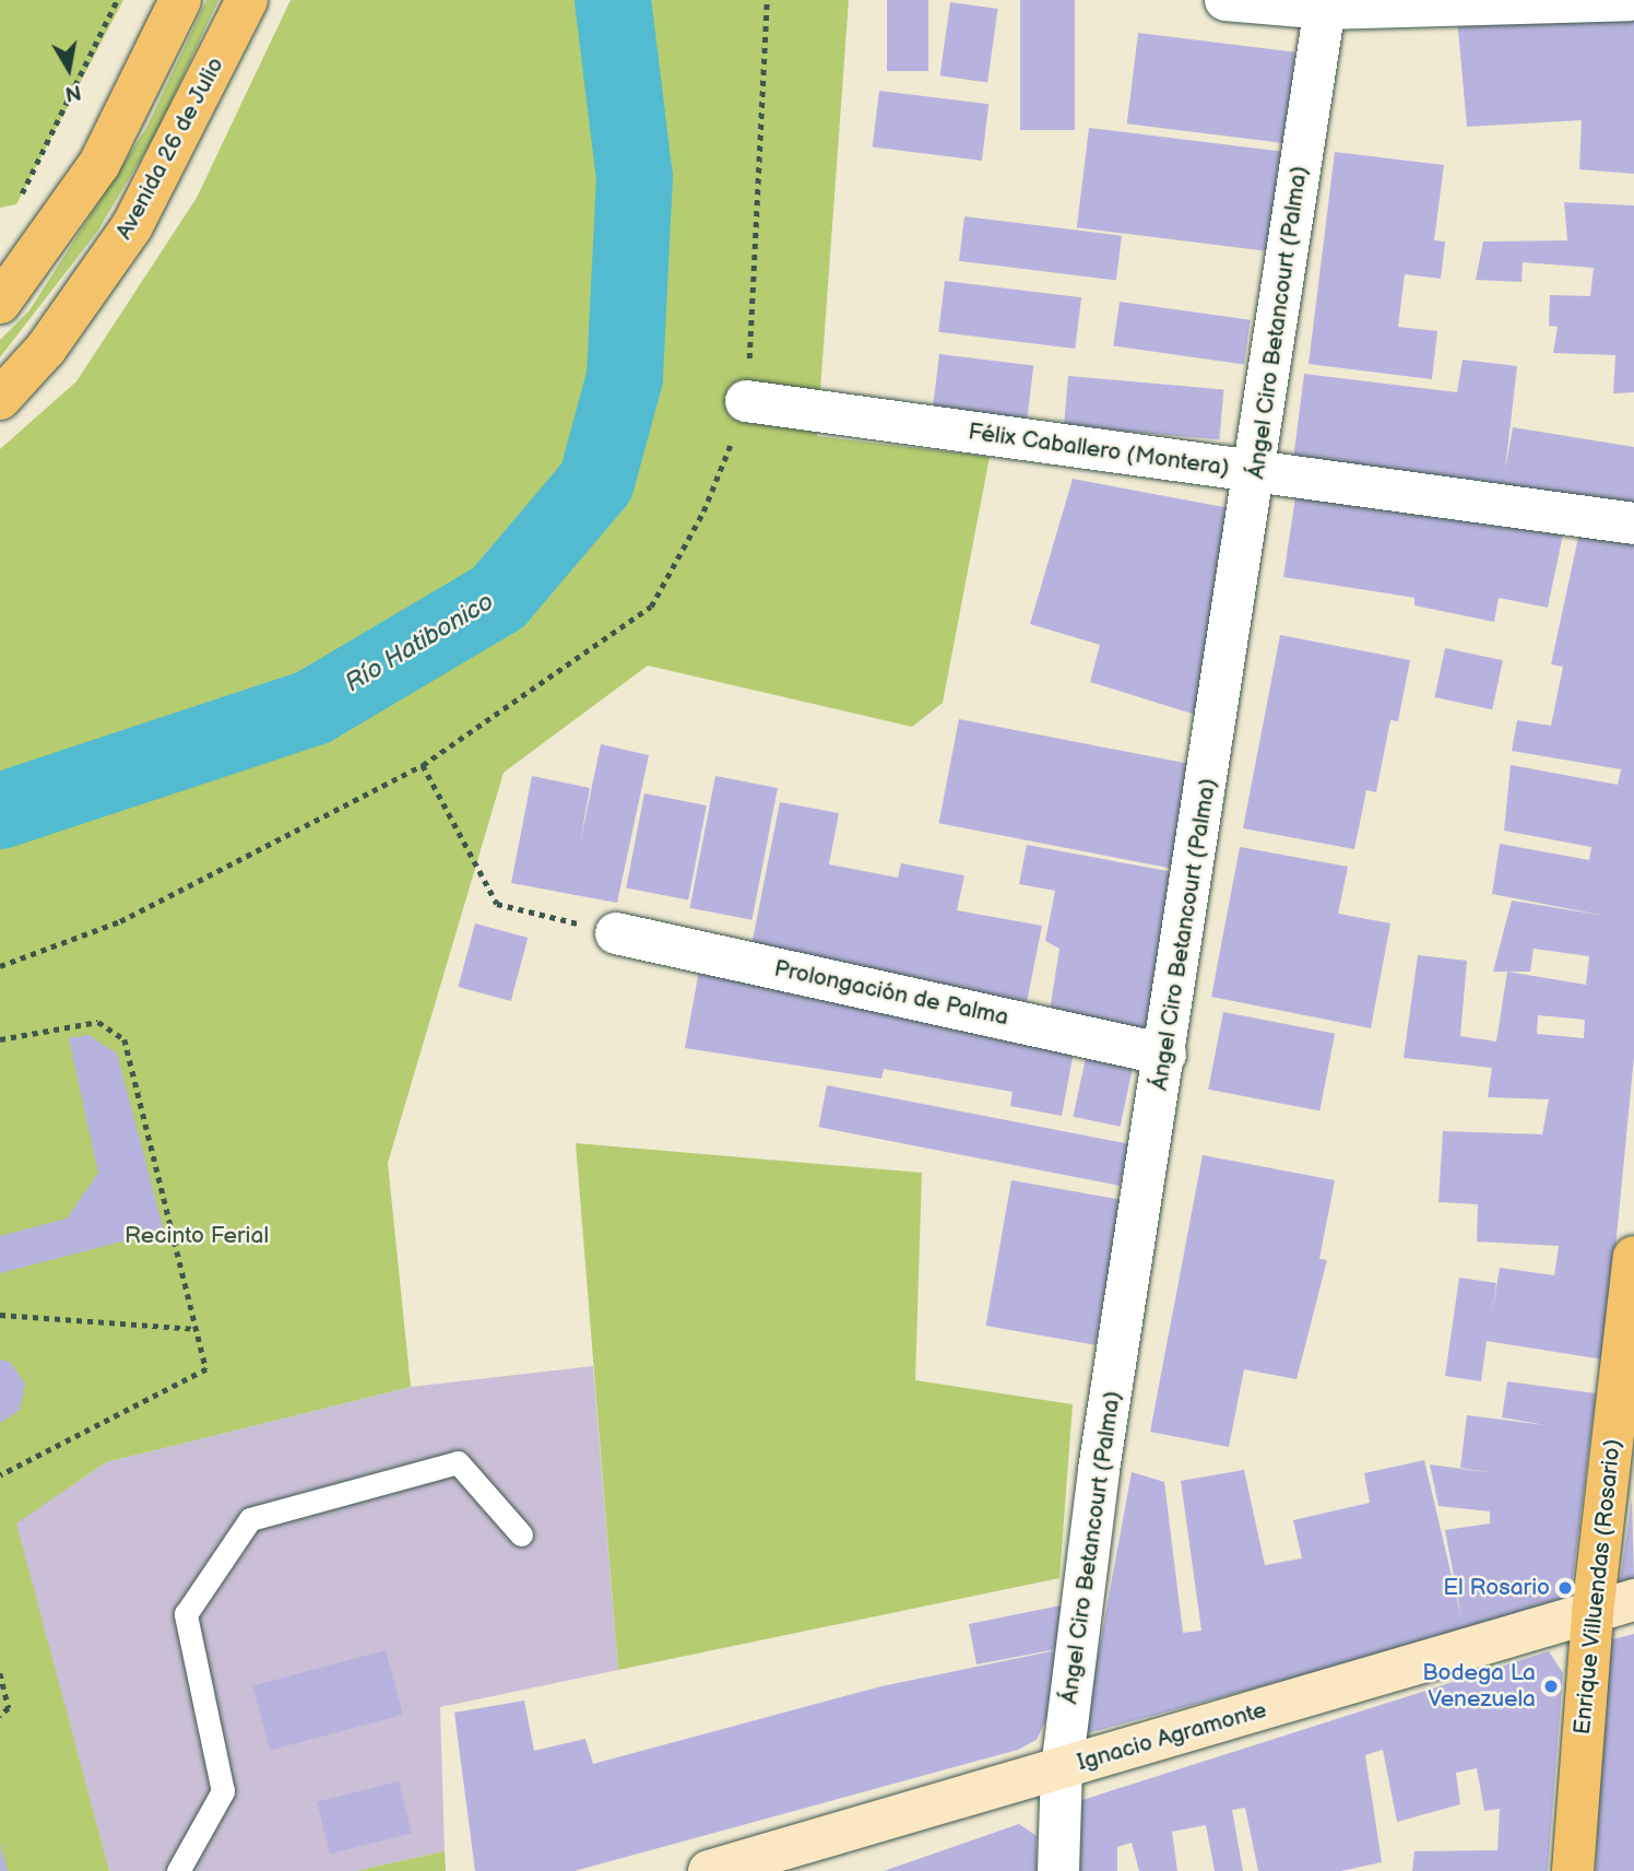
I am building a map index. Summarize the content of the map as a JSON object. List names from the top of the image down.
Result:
{
  "streets": {
    "main road": ["Avenida 26 de Julio", "Enrique Villuendas (Rosario)", "Ignacio Agramonte"],
    "street": ["Ángel Ciro Betancourt (Palma)", "Félix Caballero (Montera)", "Prolongación de Palma"]
  },
  "crossings": [
    ["Ángel Ciro Betancourt (Palma)", "Félix Caballero (Montera)"],
    ["Ángel Ciro Betancourt (Palma)", "Prolongación de Palma"],
    ["Ángel Ciro Betancourt (Palma)", "Ignacio Agramonte"],
    ["Enrique Villuendas (Rosario)", "Ignacio Agramonte"]
  ],
  "water": ["Río Hatibonico"],
  "parks": ["Recinto Ferial"],
  "places": ["El Rosario", "Bodega La Venezuela"],
  "north": "bottom"
}
